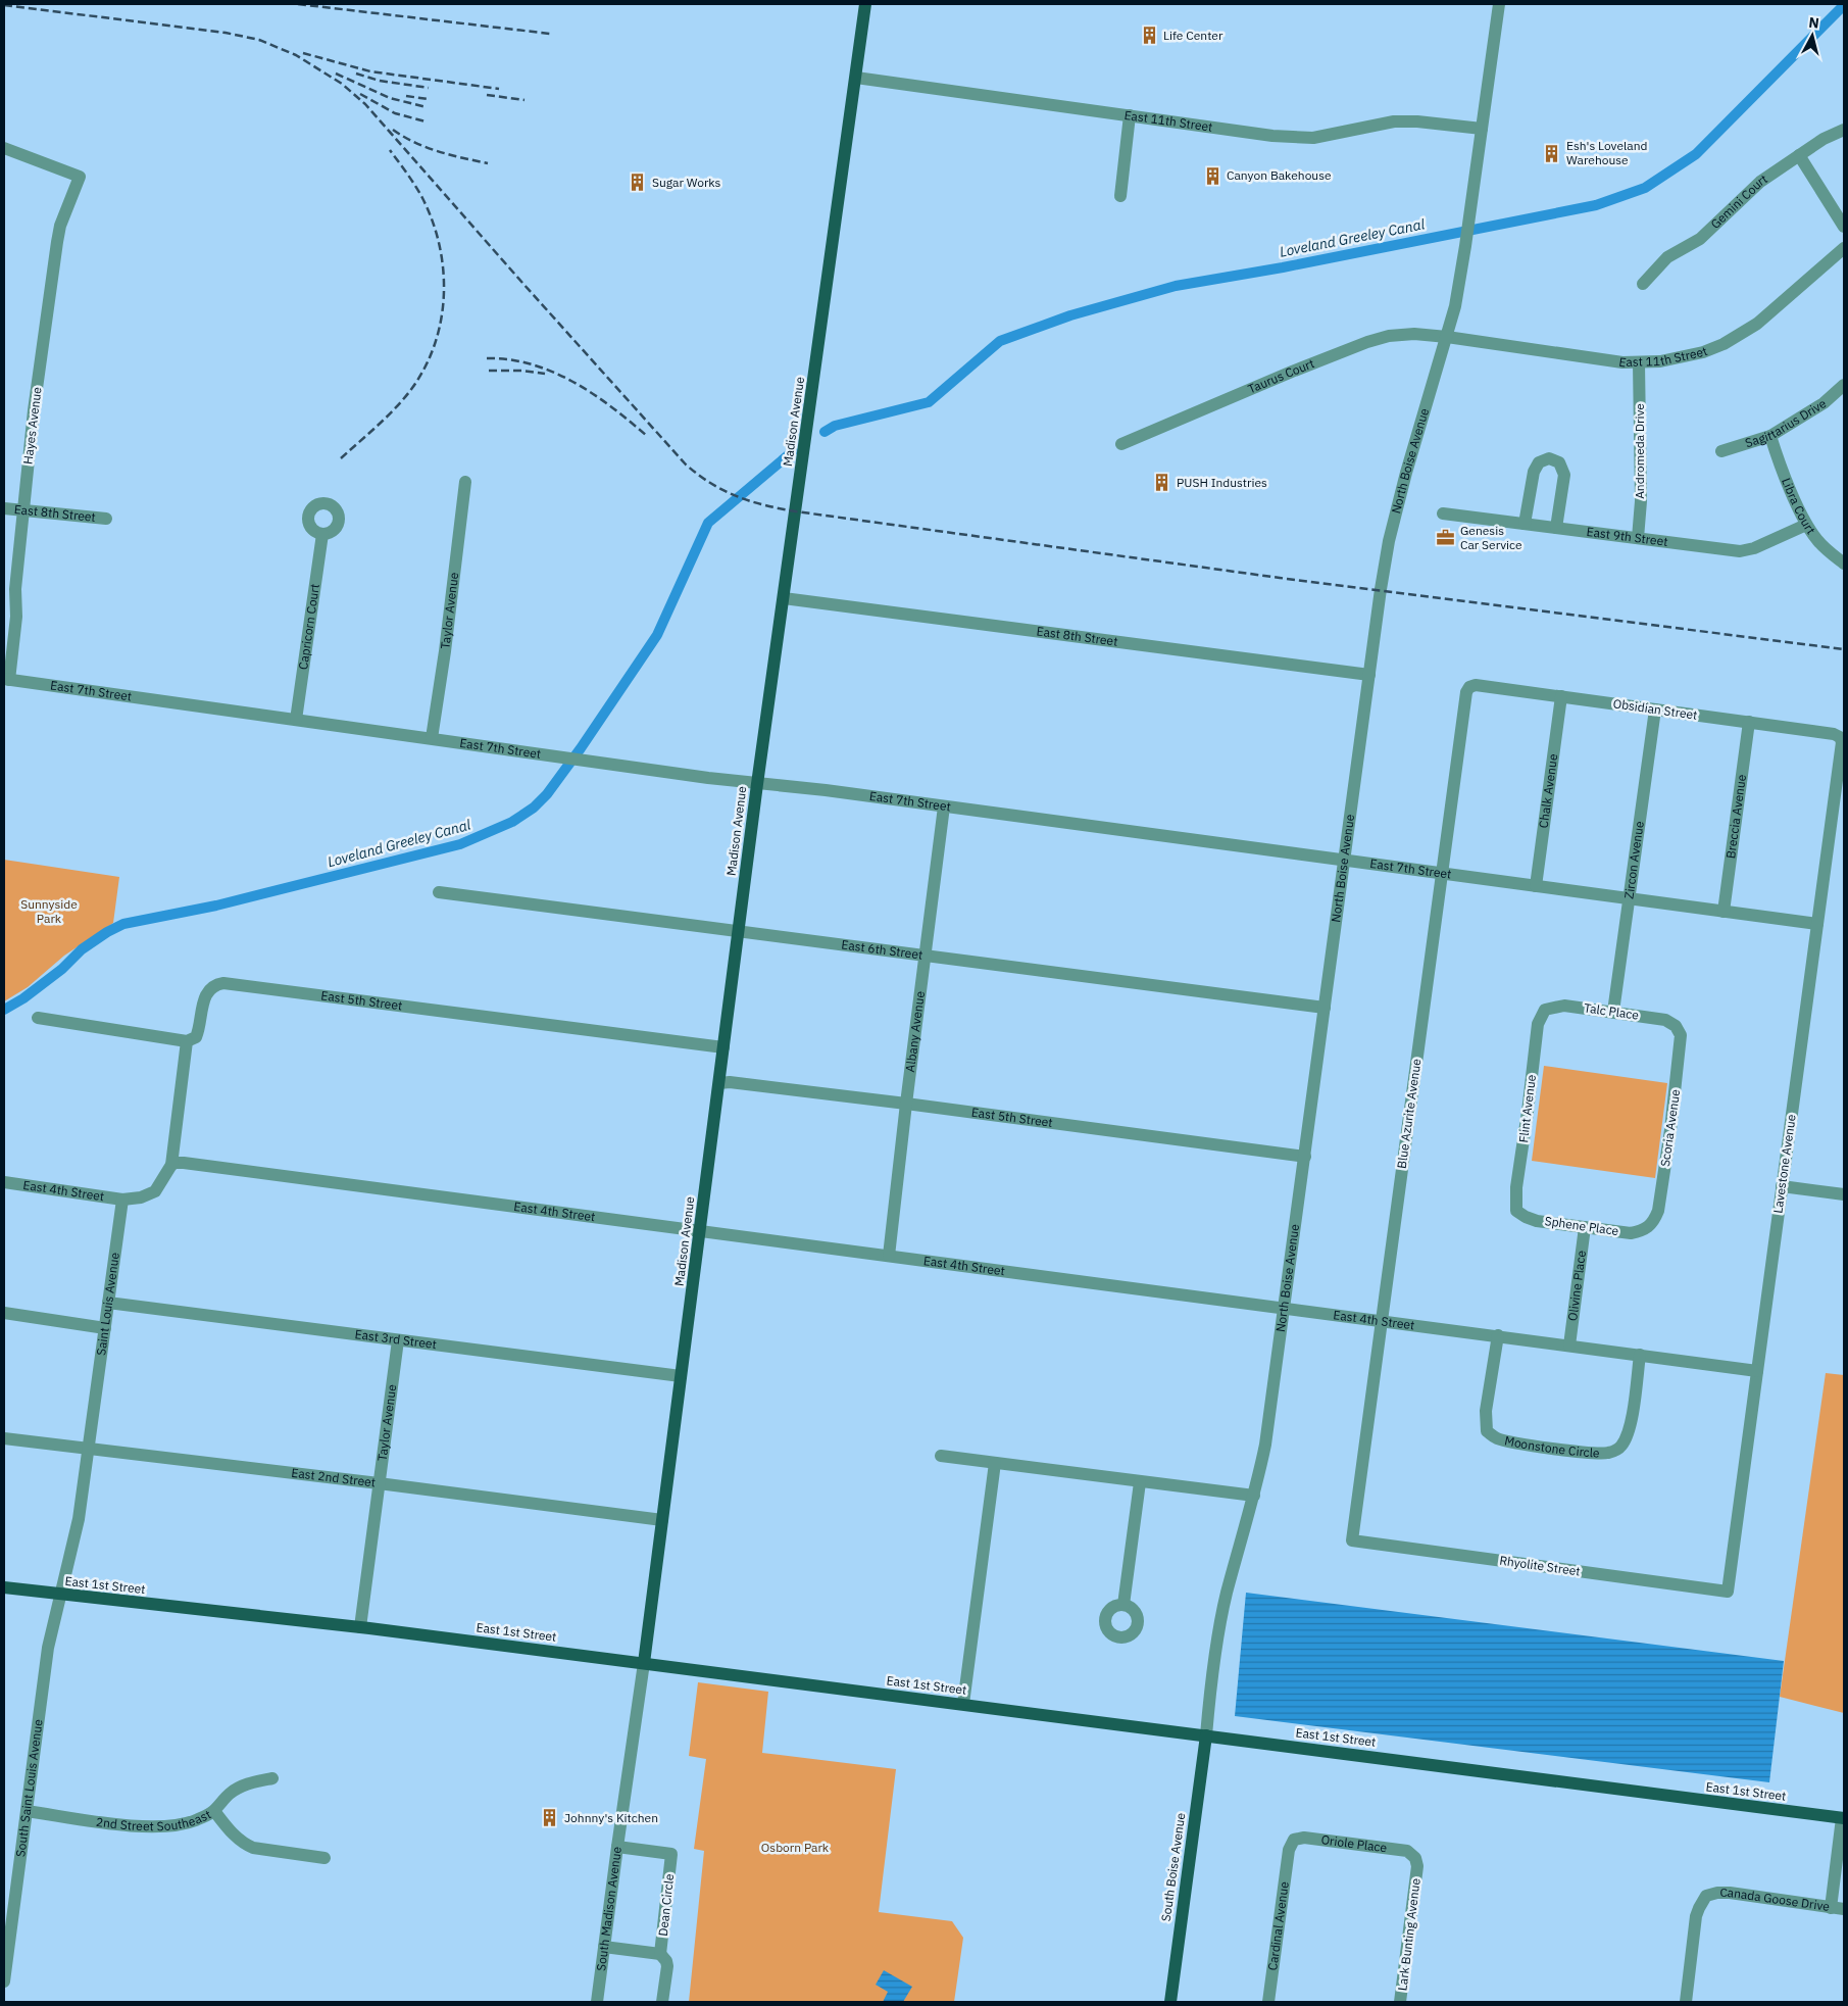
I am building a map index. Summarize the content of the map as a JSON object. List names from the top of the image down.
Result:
{
  "streets": {
    "main road": ["Madison Avenue", "East 1st Street", "South Boise Avenue"],
    "street": [
      "East 11th Street",
      "Gemini Court",
      "Taurus Court",
      "Sagittarius Drive",
      "Hayes Avenue",
      "Andromeda Drive",
      "North Boise Avenue",
      "Libra Court",
      "East 8th Street",
      "East 9th Street",
      "Taylor Avenue",
      "Capricorn Court",
      "East 7th Street",
      "Obsidian Street",
      "Chalk Avenue",
      "Breccia Avenue",
      "Zircon Avenue",
      "East 6th Street",
      "East 5th Street",
      "Talc Place",
      "Albany Avenue",
      "Flint Avenue",
      "Blue Azurite Avenue",
      "Scoria Avenue",
      "Lavestone Avenue",
      "East 4th Street",
      "Sphene Place",
      "Olivine Place",
      "Saint Louis Avenue",
      "East 3rd Street",
      "Moonstone Circle",
      "East 2nd Street",
      "Rhyolite Street",
      "South Saint Louis Avenue",
      "2nd Street Southeast",
      "Oriole Place",
      "Canada Goose Drive",
      "Dean Circle",
      "South Madison Avenue",
      "Cardinal Avenue",
      "Lark Bunting Avenue"
    ]
  },
  "crossings": [
    ["East 11th Street", "Taurus Court"],
    ["East 11th Street", "Madison Avenue"],
    ["East 11th Street", "Andromeda Drive"],
    ["East 11th Street", "North Boise Avenue"],
    ["Taurus Court", "North Boise Avenue"],
    ["Madison Avenue", "East 8th Street"],
    ["Madison Avenue", "East 7th Street"],
    ["Madison Avenue", "East 6th Street"],
    ["Madison Avenue", "East 5th Street"],
    ["Madison Avenue", "East 4th Street"],
    ["Madison Avenue", "East 3rd Street"],
    ["Madison Avenue", "East 2nd Street"],
    ["Madison Avenue", "East 1st Street"],
    ["Madison Avenue", "South Madison Avenue"],
    ["Sagittarius Drive", "Libra Court"],
    ["Hayes Avenue", "East 8th Street"],
    ["Hayes Avenue", "East 7th Street"],
    ["Andromeda Drive", "East 9th Street"],
    ["North Boise Avenue", "East 8th Street"],
    ["North Boise Avenue", "East 7th Street"],
    ["North Boise Avenue", "East 6th Street"],
    ["North Boise Avenue", "East 5th Street"],
    ["North Boise Avenue", "East 4th Street"],
    ["North Boise Avenue", "East 1st Street"],
    ["North Boise Avenue", "South Boise Avenue"],
    ["Libra Court", "East 9th Street"],
    ["Taylor Avenue", "East 7th Street"],
    ["Taylor Avenue", "East 3rd Street"],
    ["Taylor Avenue", "East 2nd Street"],
    ["Taylor Avenue", "East 1st Street"],
    ["Capricorn Court", "East 7th Street"],
    ["East 7th Street", "Chalk Avenue"],
    ["East 7th Street", "Breccia Avenue"],
    ["East 7th Street", "Zircon Avenue"],
    ["East 7th Street", "Albany Avenue"],
    ["East 7th Street", "Blue Azurite Avenue"],
    ["East 7th Street", "Lavestone Avenue"],
    ["Obsidian Street", "Chalk Avenue"],
    ["Obsidian Street", "Breccia Avenue"],
    ["Obsidian Street", "Zircon Avenue"],
    ["Obsidian Street", "Blue Azurite Avenue"],
    ["Obsidian Street", "Lavestone Avenue"],
    ["Zircon Avenue", "Talc Place"],
    ["East 6th Street", "Albany Avenue"],
    ["East 5th Street", "Albany Avenue"],
    ["Talc Place", "Flint Avenue"],
    ["Talc Place", "Scoria Avenue"],
    ["Albany Avenue", "East 4th Street"],
    ["Flint Avenue", "Sphene Place"],
    ["Blue Azurite Avenue", "East 4th Street"],
    ["Blue Azurite Avenue", "Rhyolite Street"],
    ["Scoria Avenue", "Sphene Place"],
    ["Lavestone Avenue", "East 4th Street"],
    ["Lavestone Avenue", "Rhyolite Street"],
    ["East 4th Street", "Olivine Place"],
    ["East 4th Street", "Saint Louis Avenue"],
    ["East 4th Street", "Moonstone Circle"],
    ["Sphene Place", "Olivine Place"],
    ["Saint Louis Avenue", "East 3rd Street"],
    ["Saint Louis Avenue", "East 2nd Street"],
    ["Saint Louis Avenue", "East 1st Street"],
    ["Saint Louis Avenue", "South Saint Louis Avenue"],
    ["East 1st Street", "South Saint Louis Avenue"],
    ["East 1st Street", "South Boise Avenue"],
    ["East 1st Street", "South Madison Avenue"],
    ["South Saint Louis Avenue", "2nd Street Southeast"],
    ["Oriole Place", "Cardinal Avenue"],
    ["Oriole Place", "Lark Bunting Avenue"],
    ["Dean Circle", "South Madison Avenue"]
  ],
  "water": ["Loveland Greeley Canal"],
  "parks": ["Sunnyside Park", "Osborn Park"],
  "places": {
    "building": [
      "Life Center",
      "Esh's Loveland Warehouse",
      "Canyon Bakehouse",
      "Sugar Works",
      "PUSH Industries",
      "Johnny's Kitchen"
    ],
    "office": ["Genesis Car Service"]
  },
  "north": "top"
}
